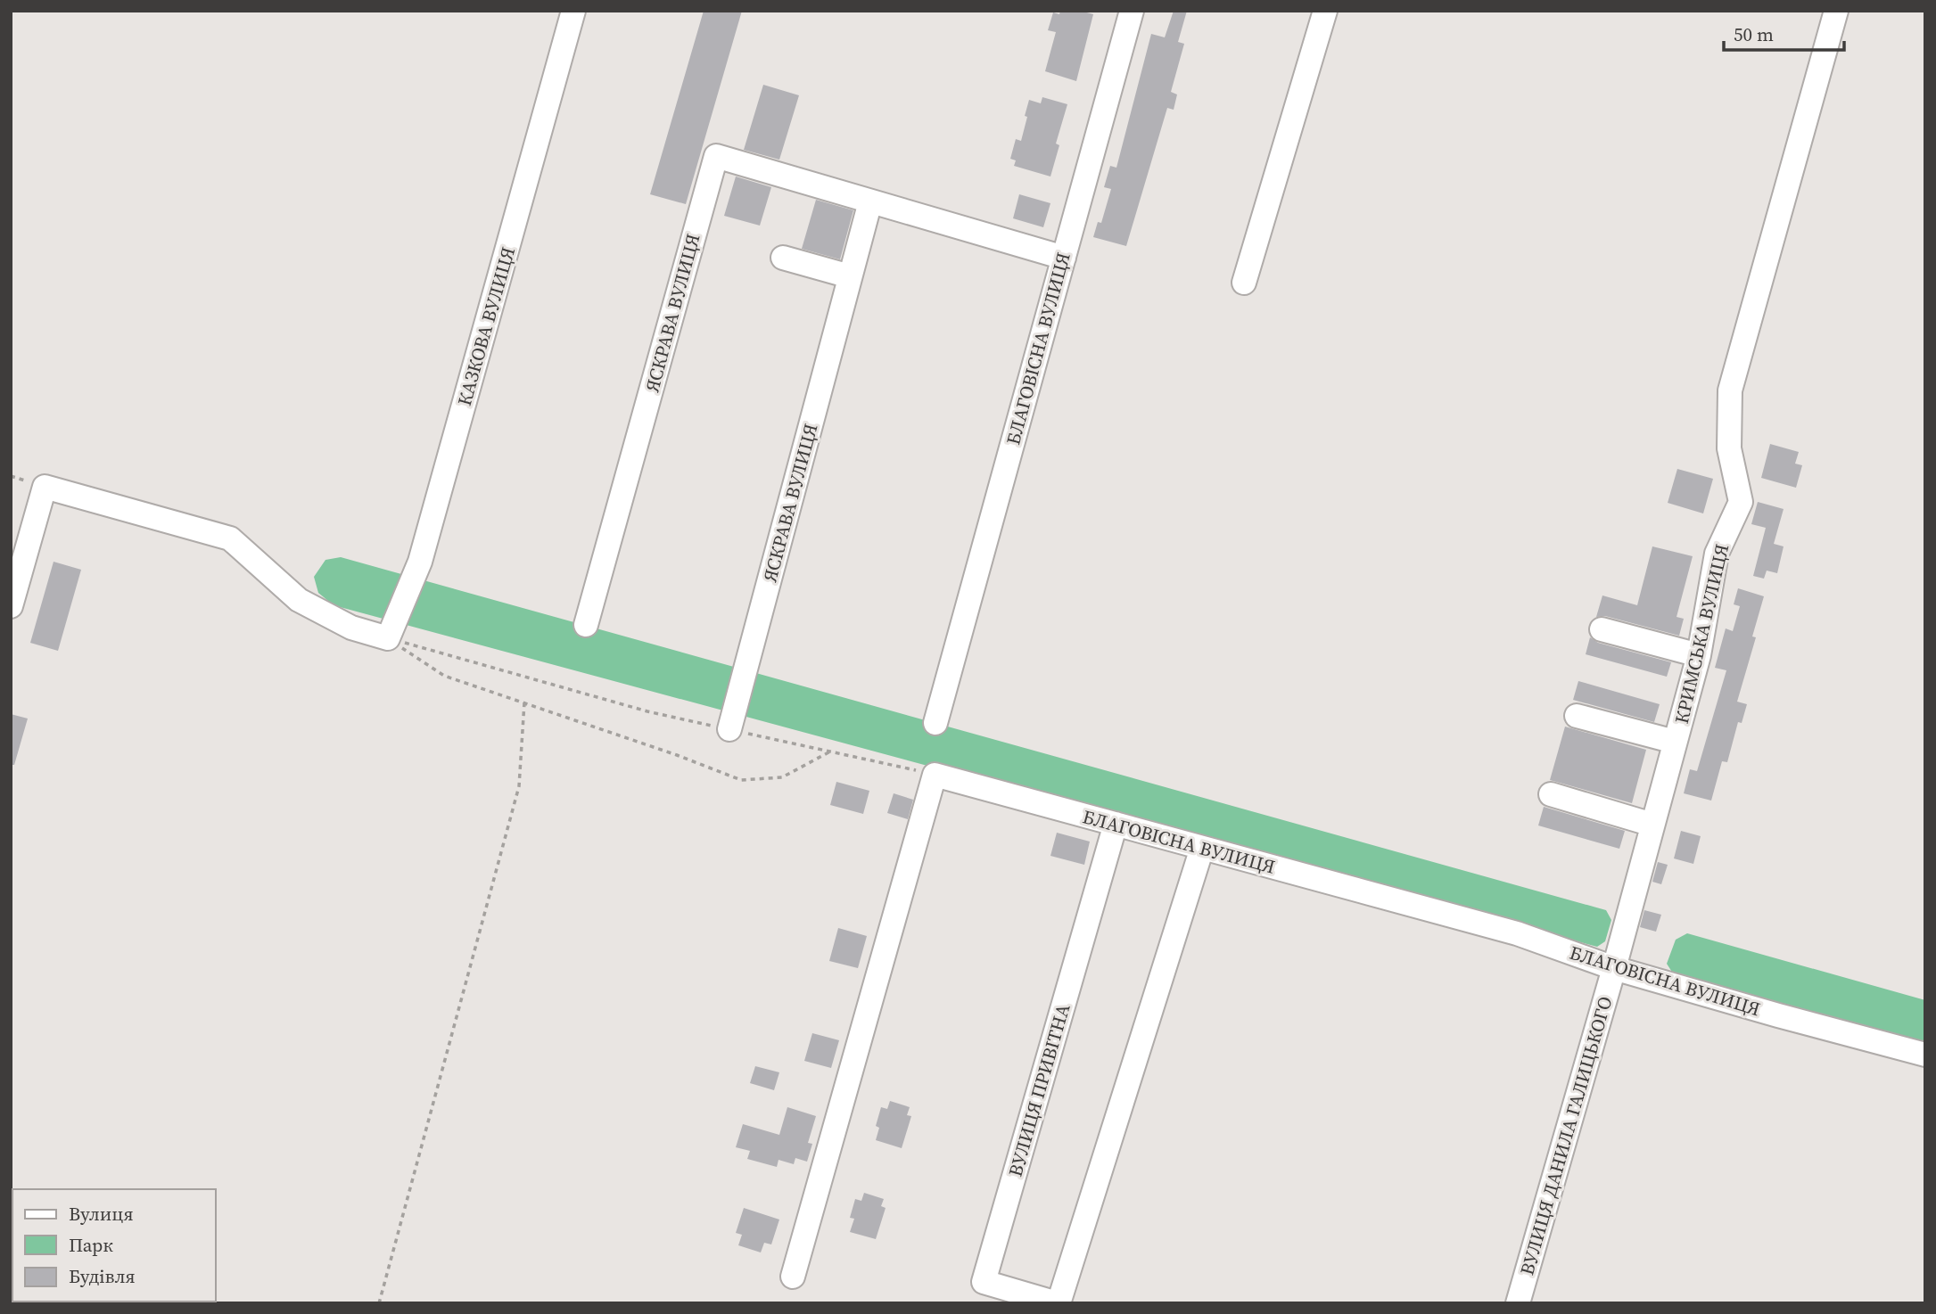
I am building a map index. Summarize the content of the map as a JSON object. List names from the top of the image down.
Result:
{
  "streets": {
    "street": [
      "ЯСКРАВА ВУЛИЦЯ",
      "КАЗКОВА ВУЛИЦЯ",
      "БЛАГОВІСНА ВУЛИЦЯ",
      "КРИМСЬКА ВУЛИЦЯ",
      "ВУЛИЦЯ ПРИВІТНА",
      "ВУЛИЦЯ ДАНИЛА ГАЛИЦЬКОГО"
    ]
  },
  "crossings": [
    ["БЛАГОВІСНА ВУЛИЦЯ", "КРИМСЬКА ВУЛИЦЯ"],
    ["БЛАГОВІСНА ВУЛИЦЯ", "ВУЛИЦЯ ПРИВІТНА"],
    ["БЛАГОВІСНА ВУЛИЦЯ", "ВУЛИЦЯ ДАНИЛА ГАЛИЦЬКОГО"],
    ["КРИМСЬКА ВУЛИЦЯ", "ВУЛИЦЯ ДАНИЛА ГАЛИЦЬКОГО"]
  ],
  "legend": ["Вулиця", "Парк", "Будівля"],
  "scale_bar": "50 m"
}
